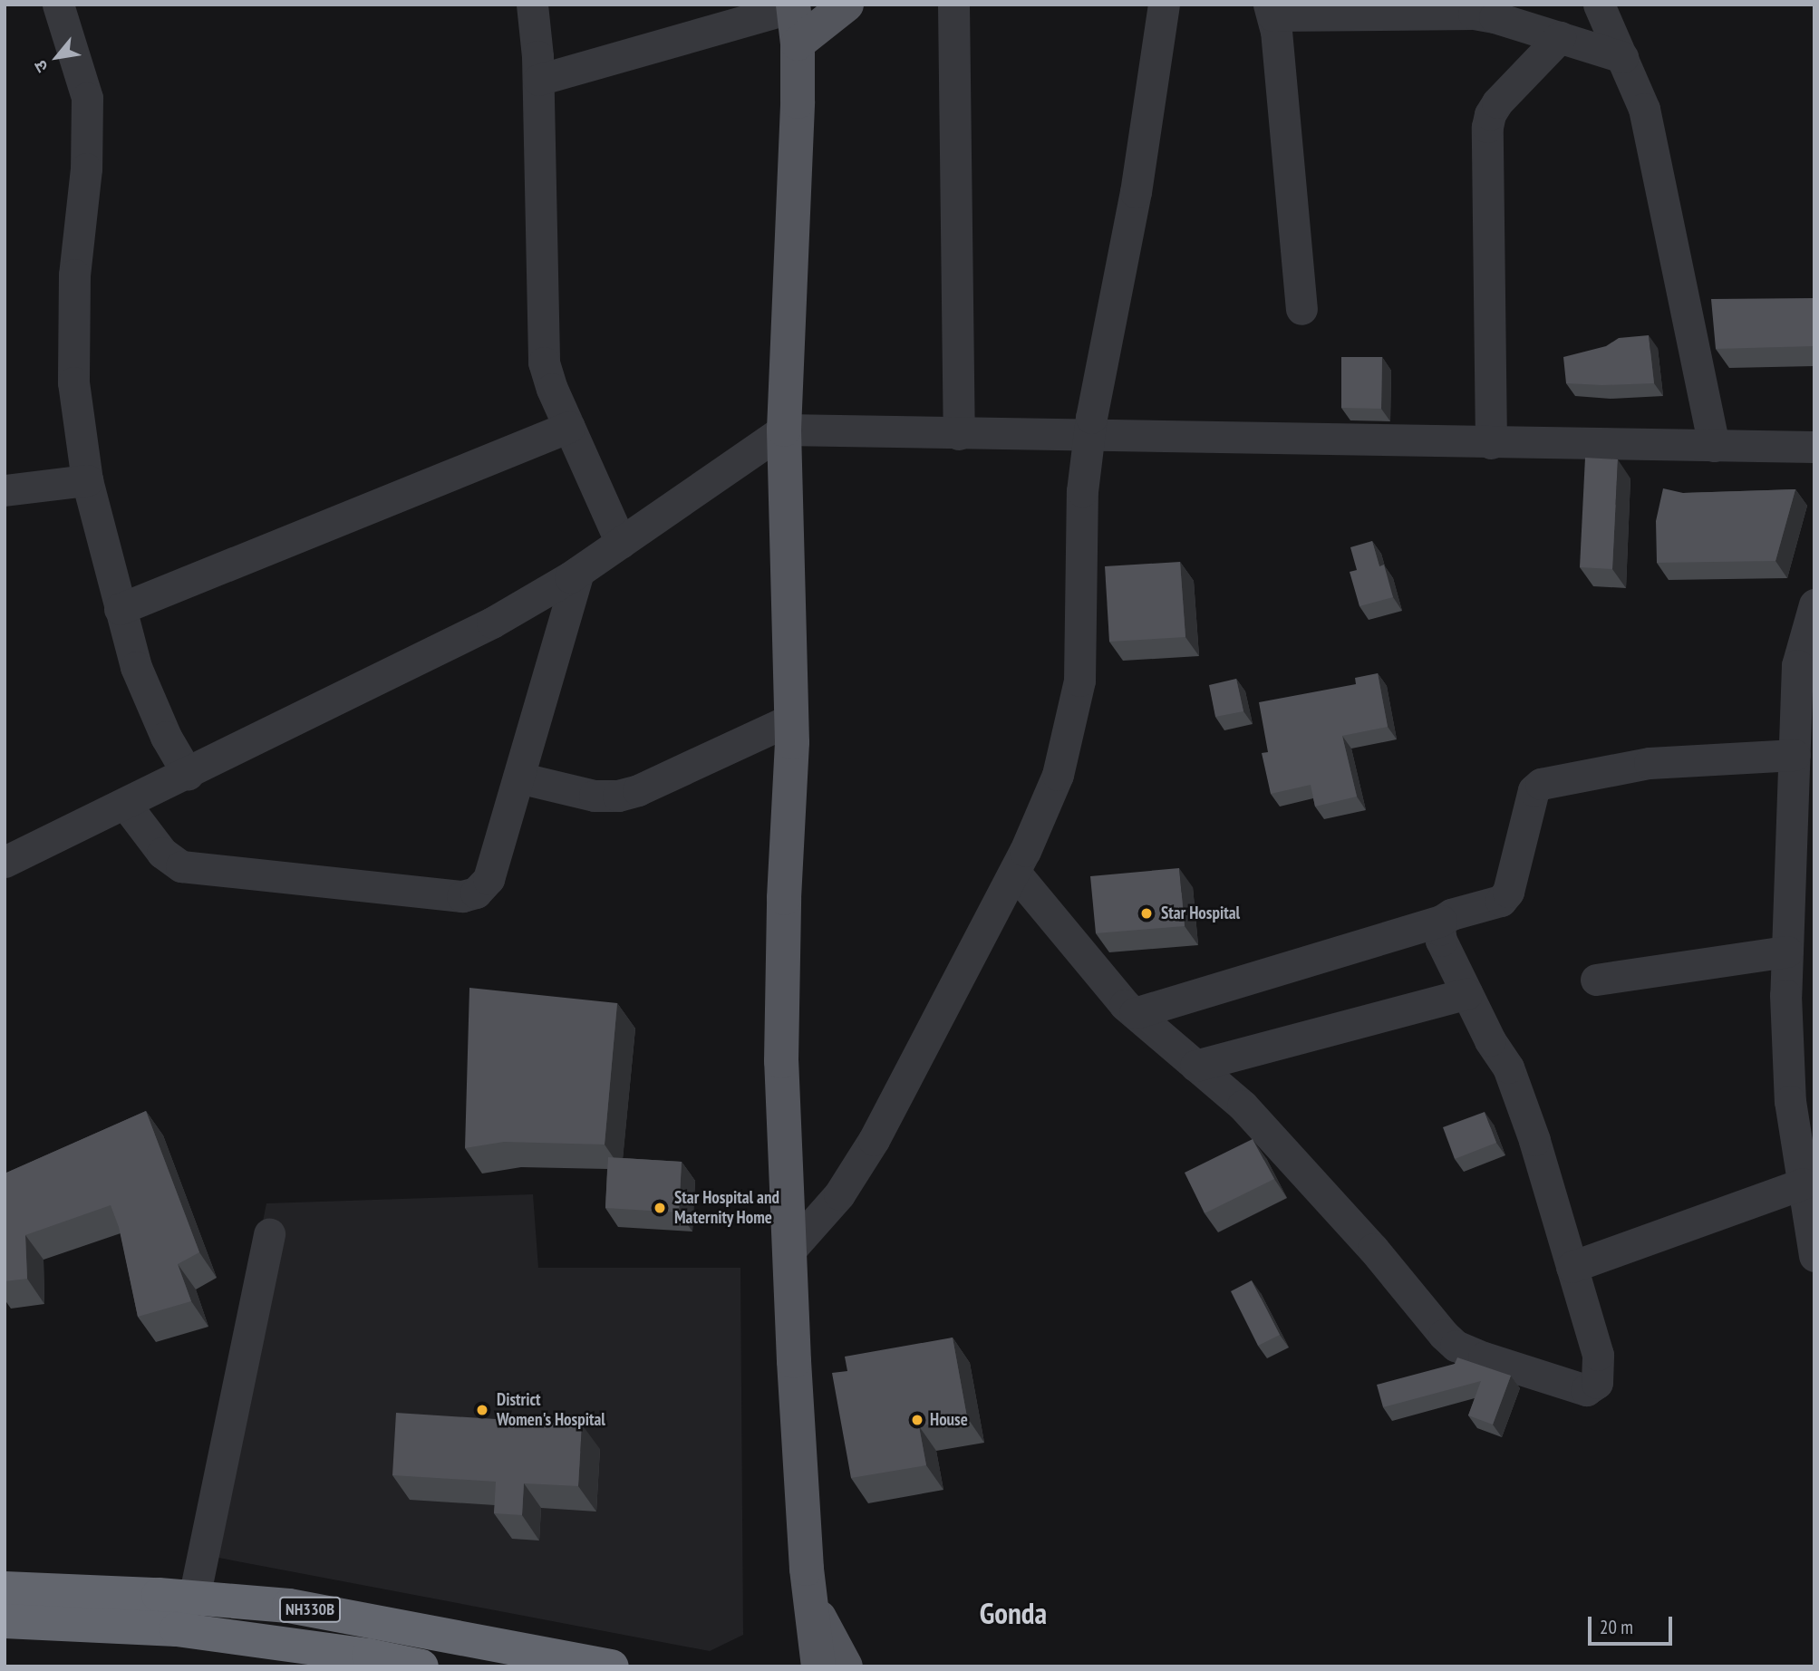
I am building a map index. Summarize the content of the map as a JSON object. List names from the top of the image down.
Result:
{
  "streets": {
    "highway": ["NH330B"]
  },
  "districts": ["Gonda"],
  "places": [
    "Star Hospital",
    "Star Hospital and Maternity Home",
    "District Women's Hospital",
    "House"
  ],
  "scale_bar": "20 m",
  "north": "bottom left"
}
